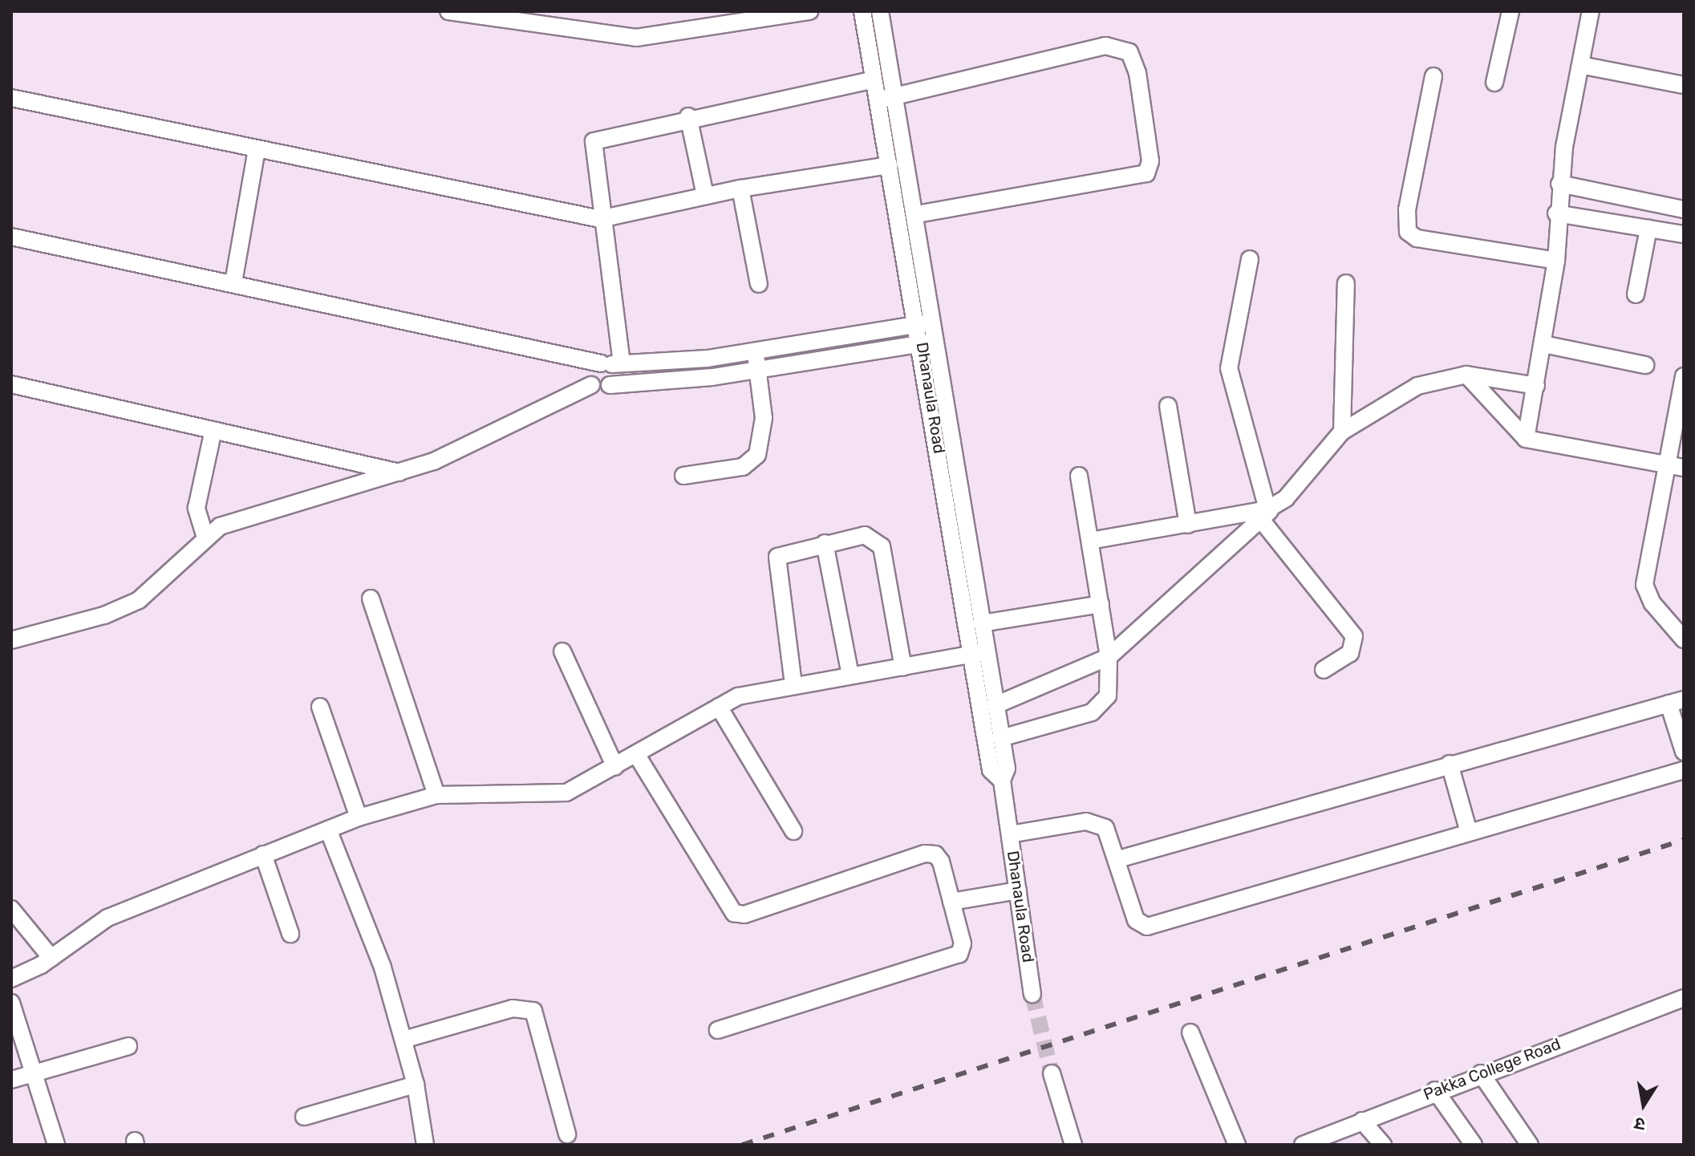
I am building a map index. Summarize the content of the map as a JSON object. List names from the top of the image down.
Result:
{
  "streets": {
    "street": ["Dhanaula Road", "Pakka College Road"]
  },
  "north": "bottom"
}
